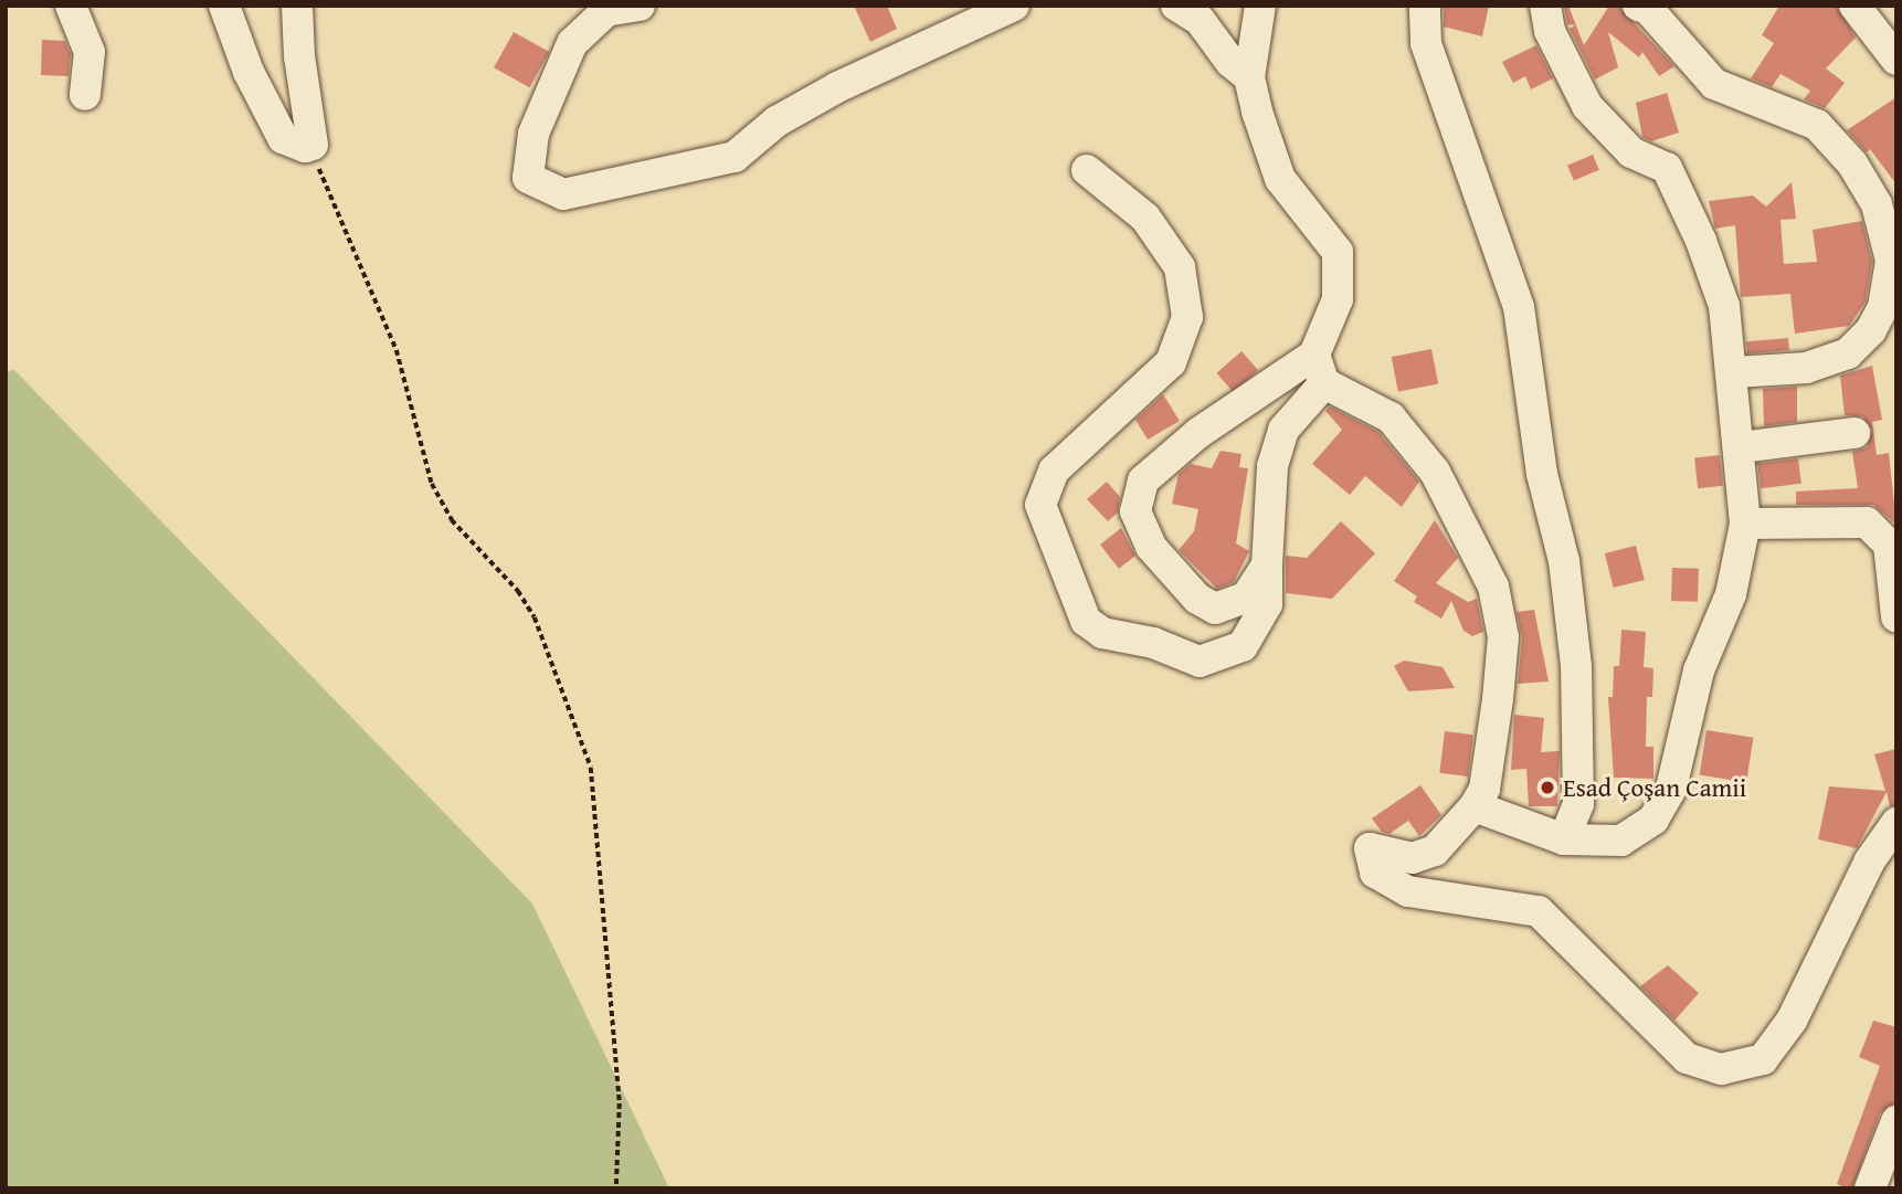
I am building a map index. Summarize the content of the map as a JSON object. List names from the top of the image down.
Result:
{
  "places": ["Esad Çoşan Camii"]
}
